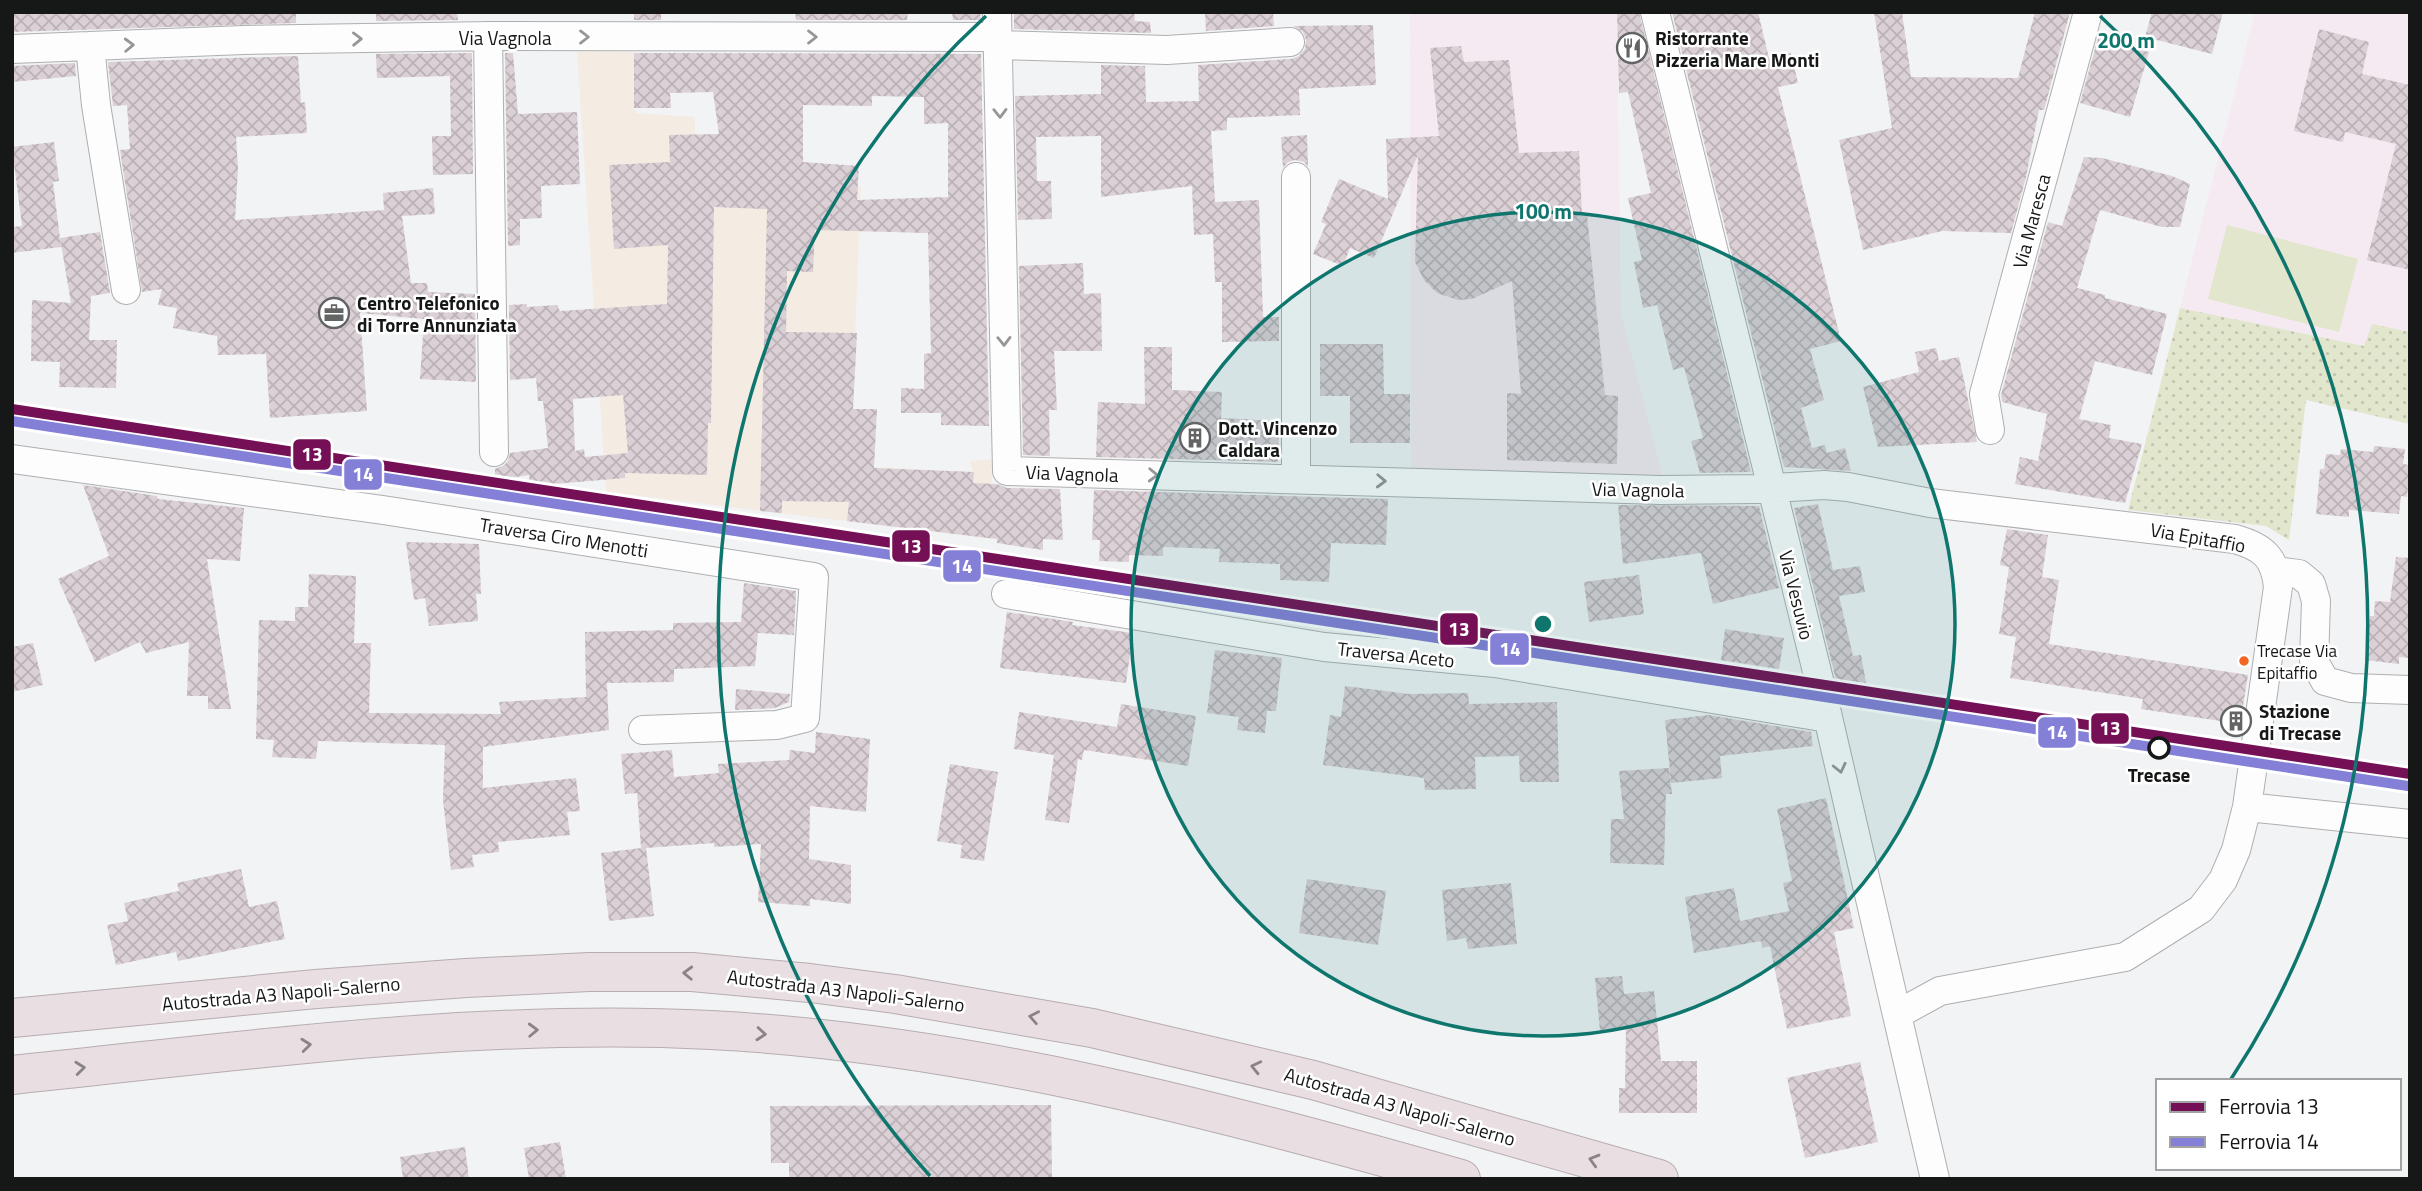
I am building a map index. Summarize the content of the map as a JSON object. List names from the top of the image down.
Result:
{
  "streets": {
    "highway": ["Autostrada A3 Napoli-Salerno"],
    "street": [
      "Via Vagnola",
      "Via Maresca",
      "Traversa Ciro Menotti",
      "Via Epitaffio",
      "Via Vesuvio",
      "Traversa Aceto"
    ]
  },
  "crossings": [
    ["Via Vagnola", "Via Epitaffio"],
    ["Via Vagnola", "Via Vesuvio"],
    ["Via Epitaffio", "Via Vesuvio"],
    ["Via Vesuvio", "Traversa Aceto"]
  ],
  "one_way": ["Via Vagnola"],
  "places": {
    "restaurant": ["Ristorrante Pizzeria Mare Monti"],
    "office": ["Centro Telefonico di Torre Annunziata"],
    "building": ["Dott. Vincenzo Caldara", "Stazione di Trecase"],
    "other": ["Trecase Via Epitaffio", "Trecase"]
  },
  "lines": ["rail line 13", "rail line 14"],
  "legend": ["Ferrovia 13", "Ferrovia 14"],
  "rings": ["200 m", "100 m"]
}
